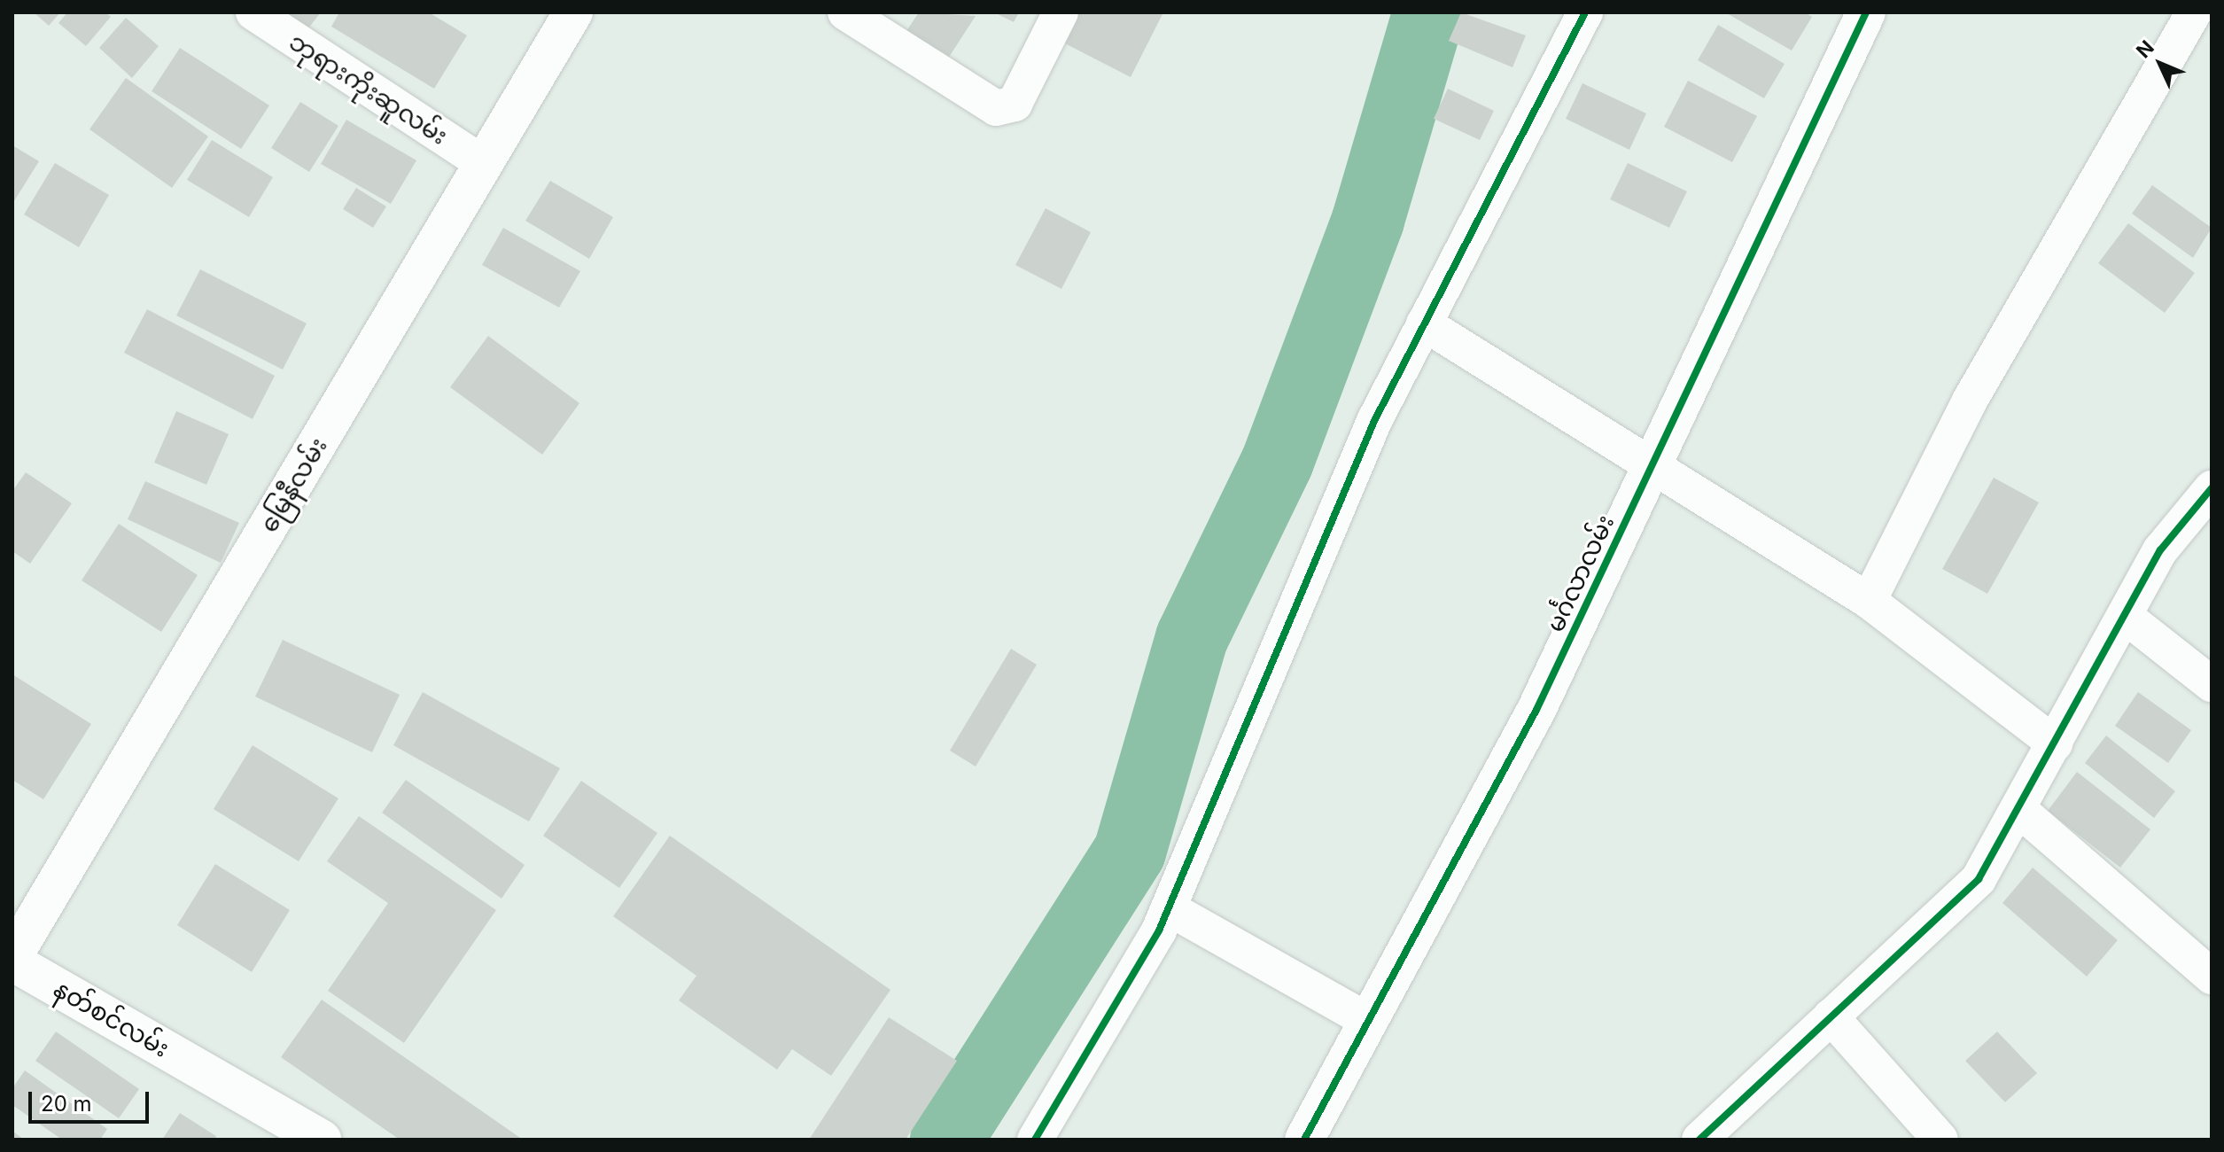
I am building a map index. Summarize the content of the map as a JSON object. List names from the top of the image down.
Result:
{
  "streets": {
    "street": [
      "ဘုရားကိုးဆူလမ်း",
      "မြေနီလမ်း",
      "မင်္ဂလာလမ်း",
      "နတ်စင်လမ်း"
    ]
  },
  "crossings": [
    ["ဘုရားကိုးဆူလမ်း", "မြေနီလမ်း"],
    ["မြေနီလမ်း", "နတ်စင်လမ်း"]
  ],
  "scale_bar": "20 m",
  "north": "top left"
}
